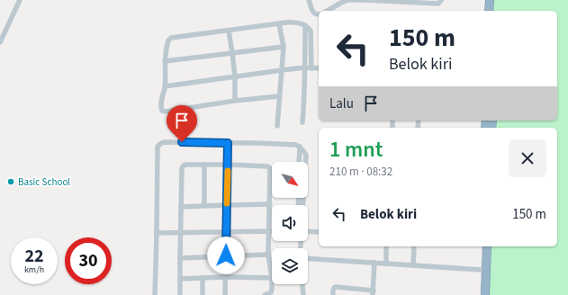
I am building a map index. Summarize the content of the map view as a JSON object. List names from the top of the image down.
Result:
{
  "places": ["Basic School"],
  "north": "bottom right",
  "page": {
    "turn": ["150 m", "Belok kiri"],
    "then": "Lalu",
    "heading": ["1 mnt", "210 m · 08:32"],
    "list": [
      {
        "name": "Belok kiri",
        "value": "150 m"
      }
    ],
    "speed": "22 km/h",
    "limit": "30"
  }
}
